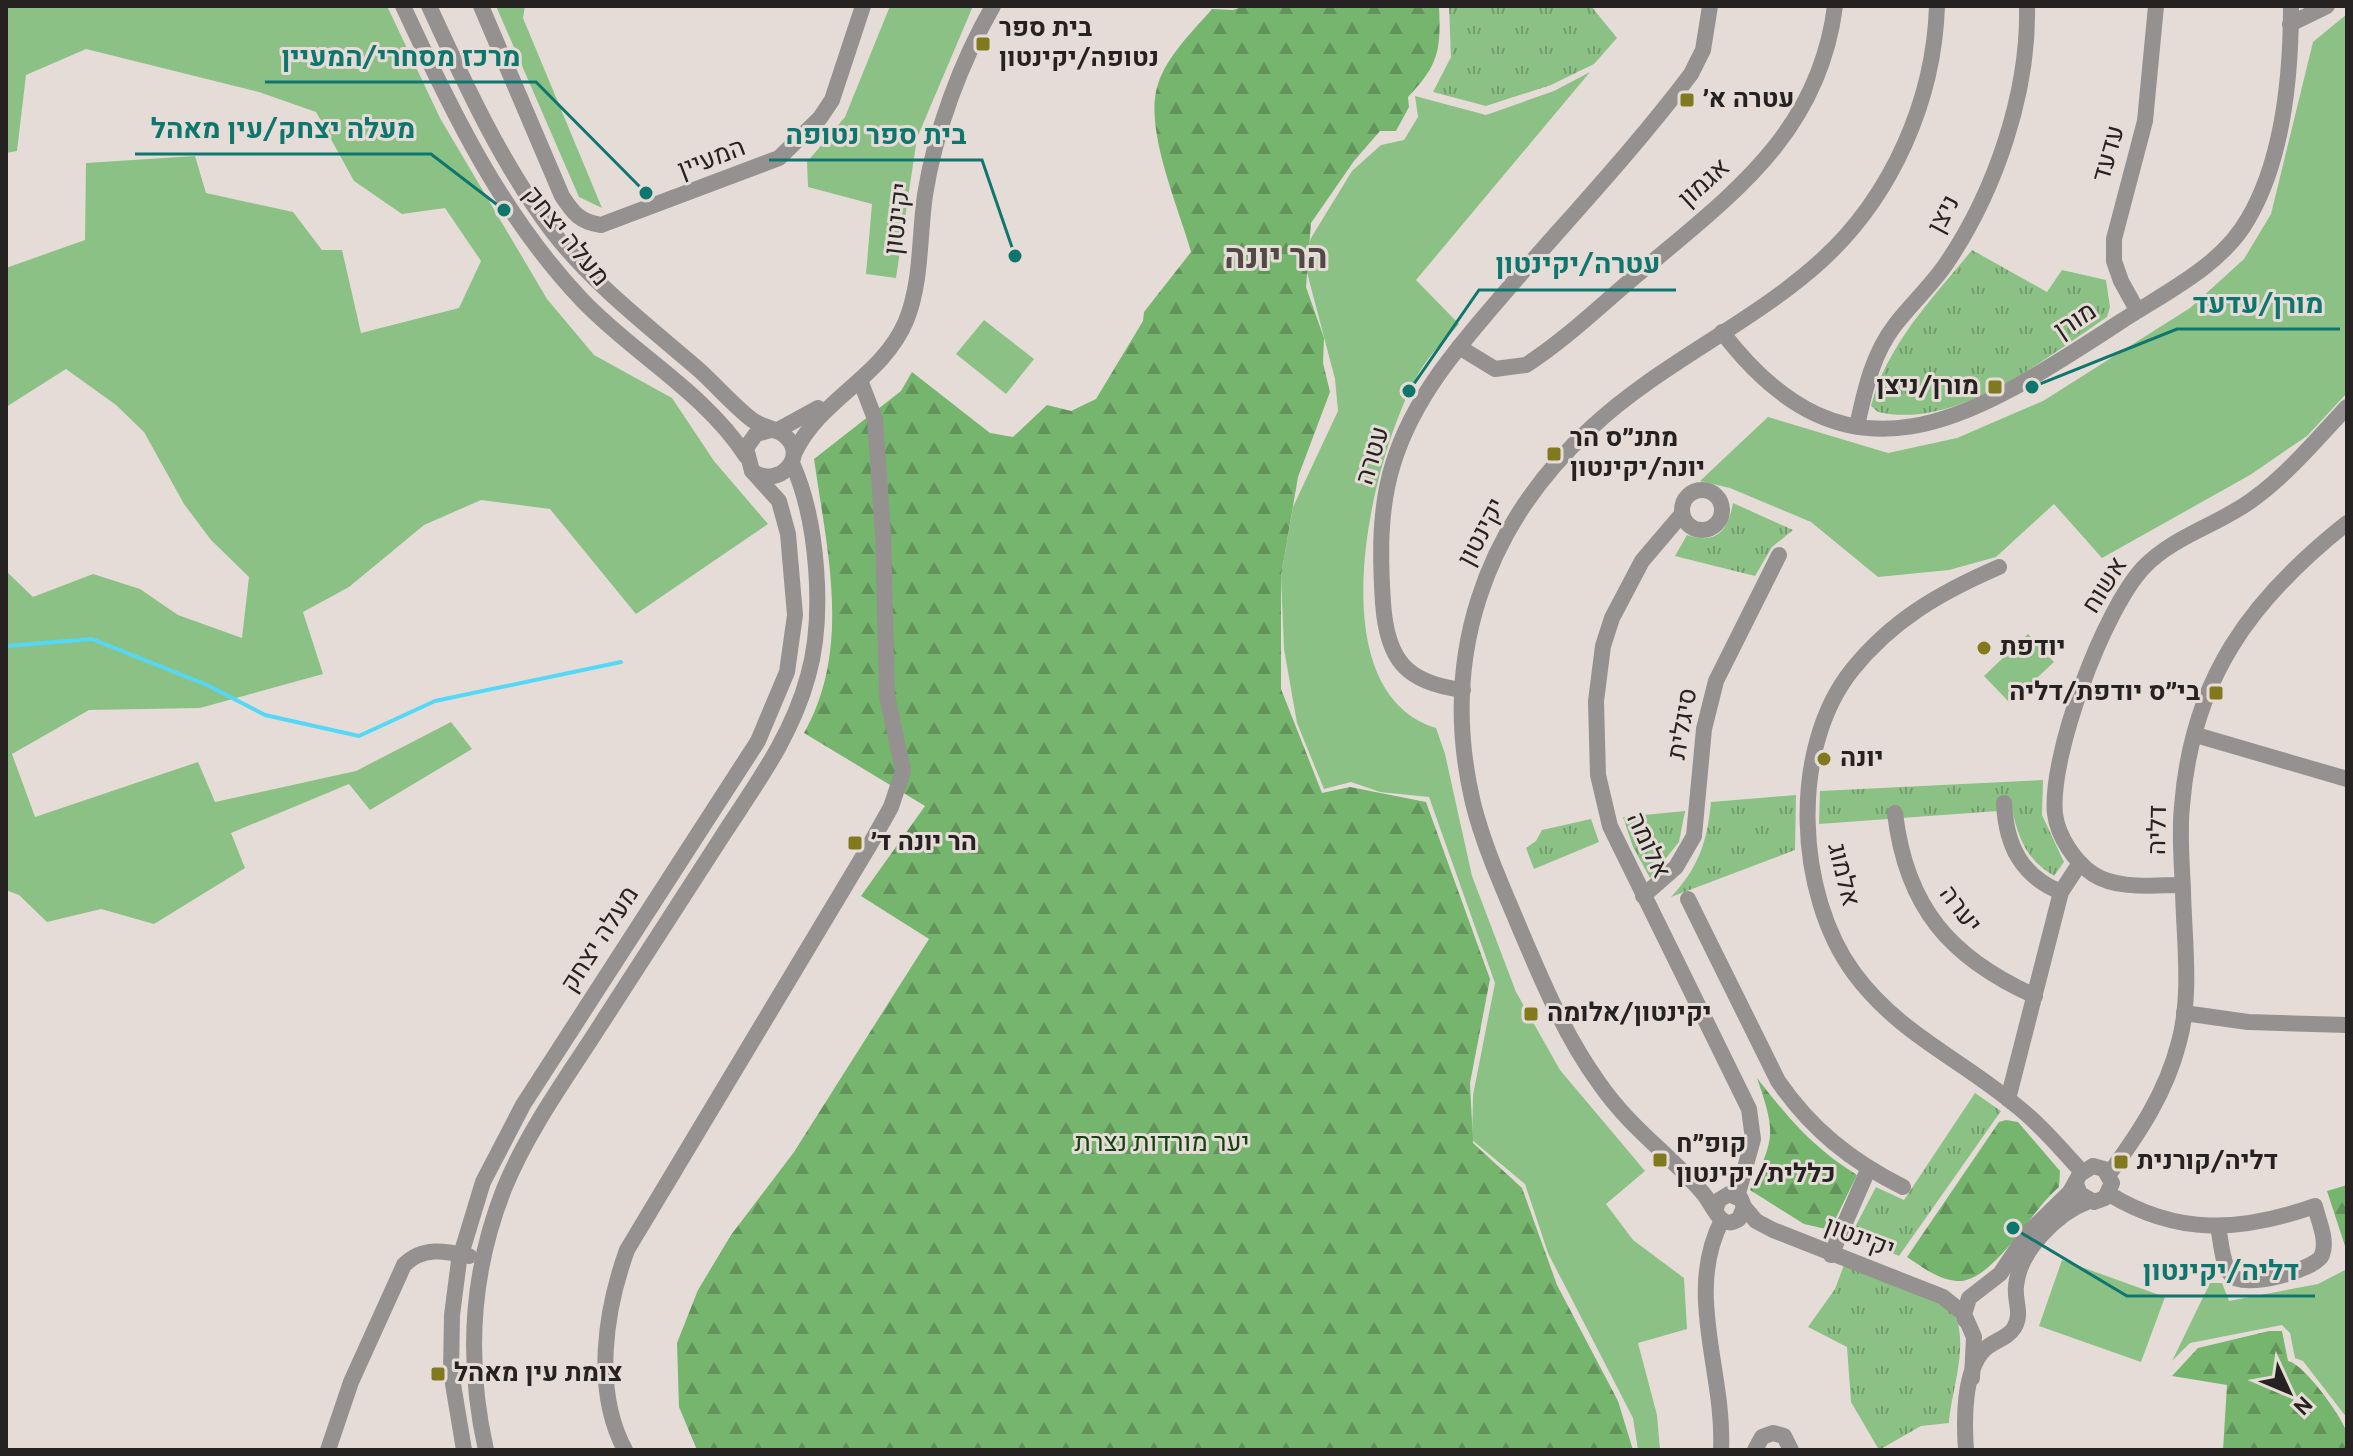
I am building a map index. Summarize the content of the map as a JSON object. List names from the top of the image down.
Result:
{
  "streets": {
    "street": [
      "עדעד",
      "המעיין",
      "אגמון",
      "ניצן",
      "יקינטון",
      "מעלה יצחק",
      "מורן",
      "עטרה",
      "אשוח",
      "סיגלית",
      "דליה",
      "אלומה",
      "אלמוג",
      "יערה"
    ]
  },
  "crossings": [
    ["עדעד", "מורן"],
    ["אגמון", "עטרה"],
    ["ניצן", "מורן"],
    ["יקינטון", "מעלה יצחק"],
    ["יקינטון", "מורן"],
    ["יקינטון", "עטרה"],
    ["יקינטון", "אלומה"],
    ["סיגלית", "אלומה"],
    ["דליה", "אלמוג"]
  ],
  "districts": ["הר יונה"],
  "parks": ["יער מורדות נצרת"],
  "places": {
    "transit": [
      "בית ספר נטופה/יקינטון",
      "עטרה א׳",
      "מורן/ניצן",
      "מתנ״ס הר יונה/יקינטון",
      "בי״ס יודפת/דליה",
      "הר יונה ד׳",
      "יקינטון/אלומה",
      "קופ״ח כללית/יקינטון",
      "דליה/קורנית",
      "צומת עין מאהל"
    ],
    "other": [
      "מרכז מסחרי/המעיין",
      "מעלה יצחק/עין מאהל",
      "בית ספר נטופה",
      "מורן/עדעד",
      "עטרה/יקינטון",
      "יודפת",
      "יונה",
      "דליה/יקינטון"
    ]
  },
  "north": "bottom right"
}
